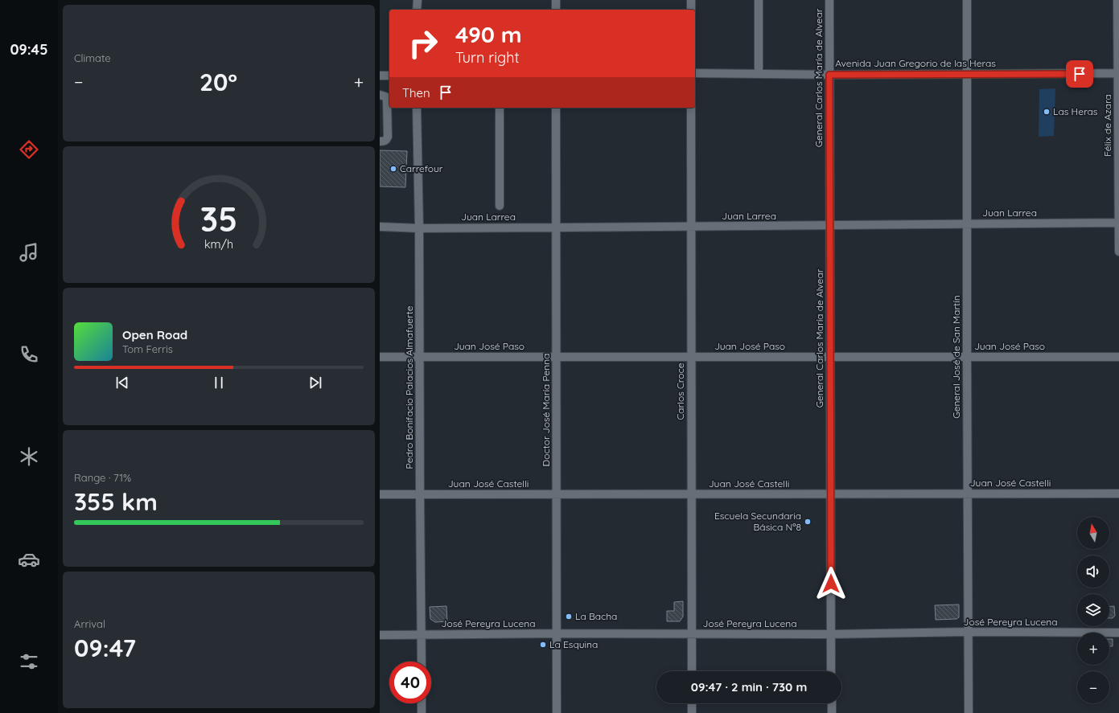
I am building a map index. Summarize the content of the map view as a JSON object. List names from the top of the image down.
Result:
{
  "streets": {
    "street": [
      "Avenida Juan Gregorio de las Heras",
      "General Carlos María de Alvear",
      "Félix de Azara",
      "Juan Larrea",
      "Juan José Paso",
      "General José de San Martín",
      "Pedro Bonifacio Palacios Almafuerte",
      "Carlos Croce",
      "Doctor José María Penna",
      "Juan José Castelli",
      "José Pereyra Lucena"
    ]
  },
  "crossings": [
    ["Avenida Juan Gregorio de las Heras", "General Carlos María de Alvear"],
    ["Avenida Juan Gregorio de las Heras", "Félix de Azara"],
    ["Avenida Juan Gregorio de las Heras", "General José de San Martín"],
    ["General Carlos María de Alvear", "Juan Larrea"],
    ["General Carlos María de Alvear", "Juan José Paso"],
    ["General Carlos María de Alvear", "Juan José Castelli"],
    ["General Carlos María de Alvear", "José Pereyra Lucena"],
    ["Félix de Azara", "Juan Larrea"],
    ["Juan Larrea", "General José de San Martín"],
    ["Juan Larrea", "Pedro Bonifacio Palacios Almafuerte"],
    ["Juan Larrea", "Carlos Croce"],
    ["Juan Larrea", "Doctor José María Penna"],
    ["Juan José Paso", "General José de San Martín"],
    ["Juan José Paso", "Pedro Bonifacio Palacios Almafuerte"],
    ["Juan José Paso", "Carlos Croce"],
    ["Juan José Paso", "Doctor José María Penna"],
    ["General José de San Martín", "Juan José Castelli"],
    ["General José de San Martín", "José Pereyra Lucena"],
    ["Pedro Bonifacio Palacios Almafuerte", "Juan José Castelli"],
    ["Pedro Bonifacio Palacios Almafuerte", "José Pereyra Lucena"],
    ["Carlos Croce", "Juan José Castelli"],
    ["Carlos Croce", "José Pereyra Lucena"],
    ["Doctor José María Penna", "Juan José Castelli"],
    ["Doctor José María Penna", "José Pereyra Lucena"]
  ],
  "places": [
    "Las Heras",
    "Carrefour",
    "Escuela Secundaria Básica Nº8",
    "La Bacha",
    "La Esquina"
  ],
  "north": "top",
  "page": {
    "tabs": "09:45",
    "tile": [
      "Climate",
      ["Range · 71%", "355 km"],
      ["Arrival", "09:47"]
    ],
    "turn": ["490 m", "Turn right"],
    "heat": ["−", "20°", "+"],
    "then": "Then",
    "song": ["Open Road", "Tom Ferris"],
    "map_buttons": ["+", "−"],
    "limit": "40",
    "trip": "09:47 · 2 min · 730 m",
    "gauge": ["35", "km/h"]
  }
}
